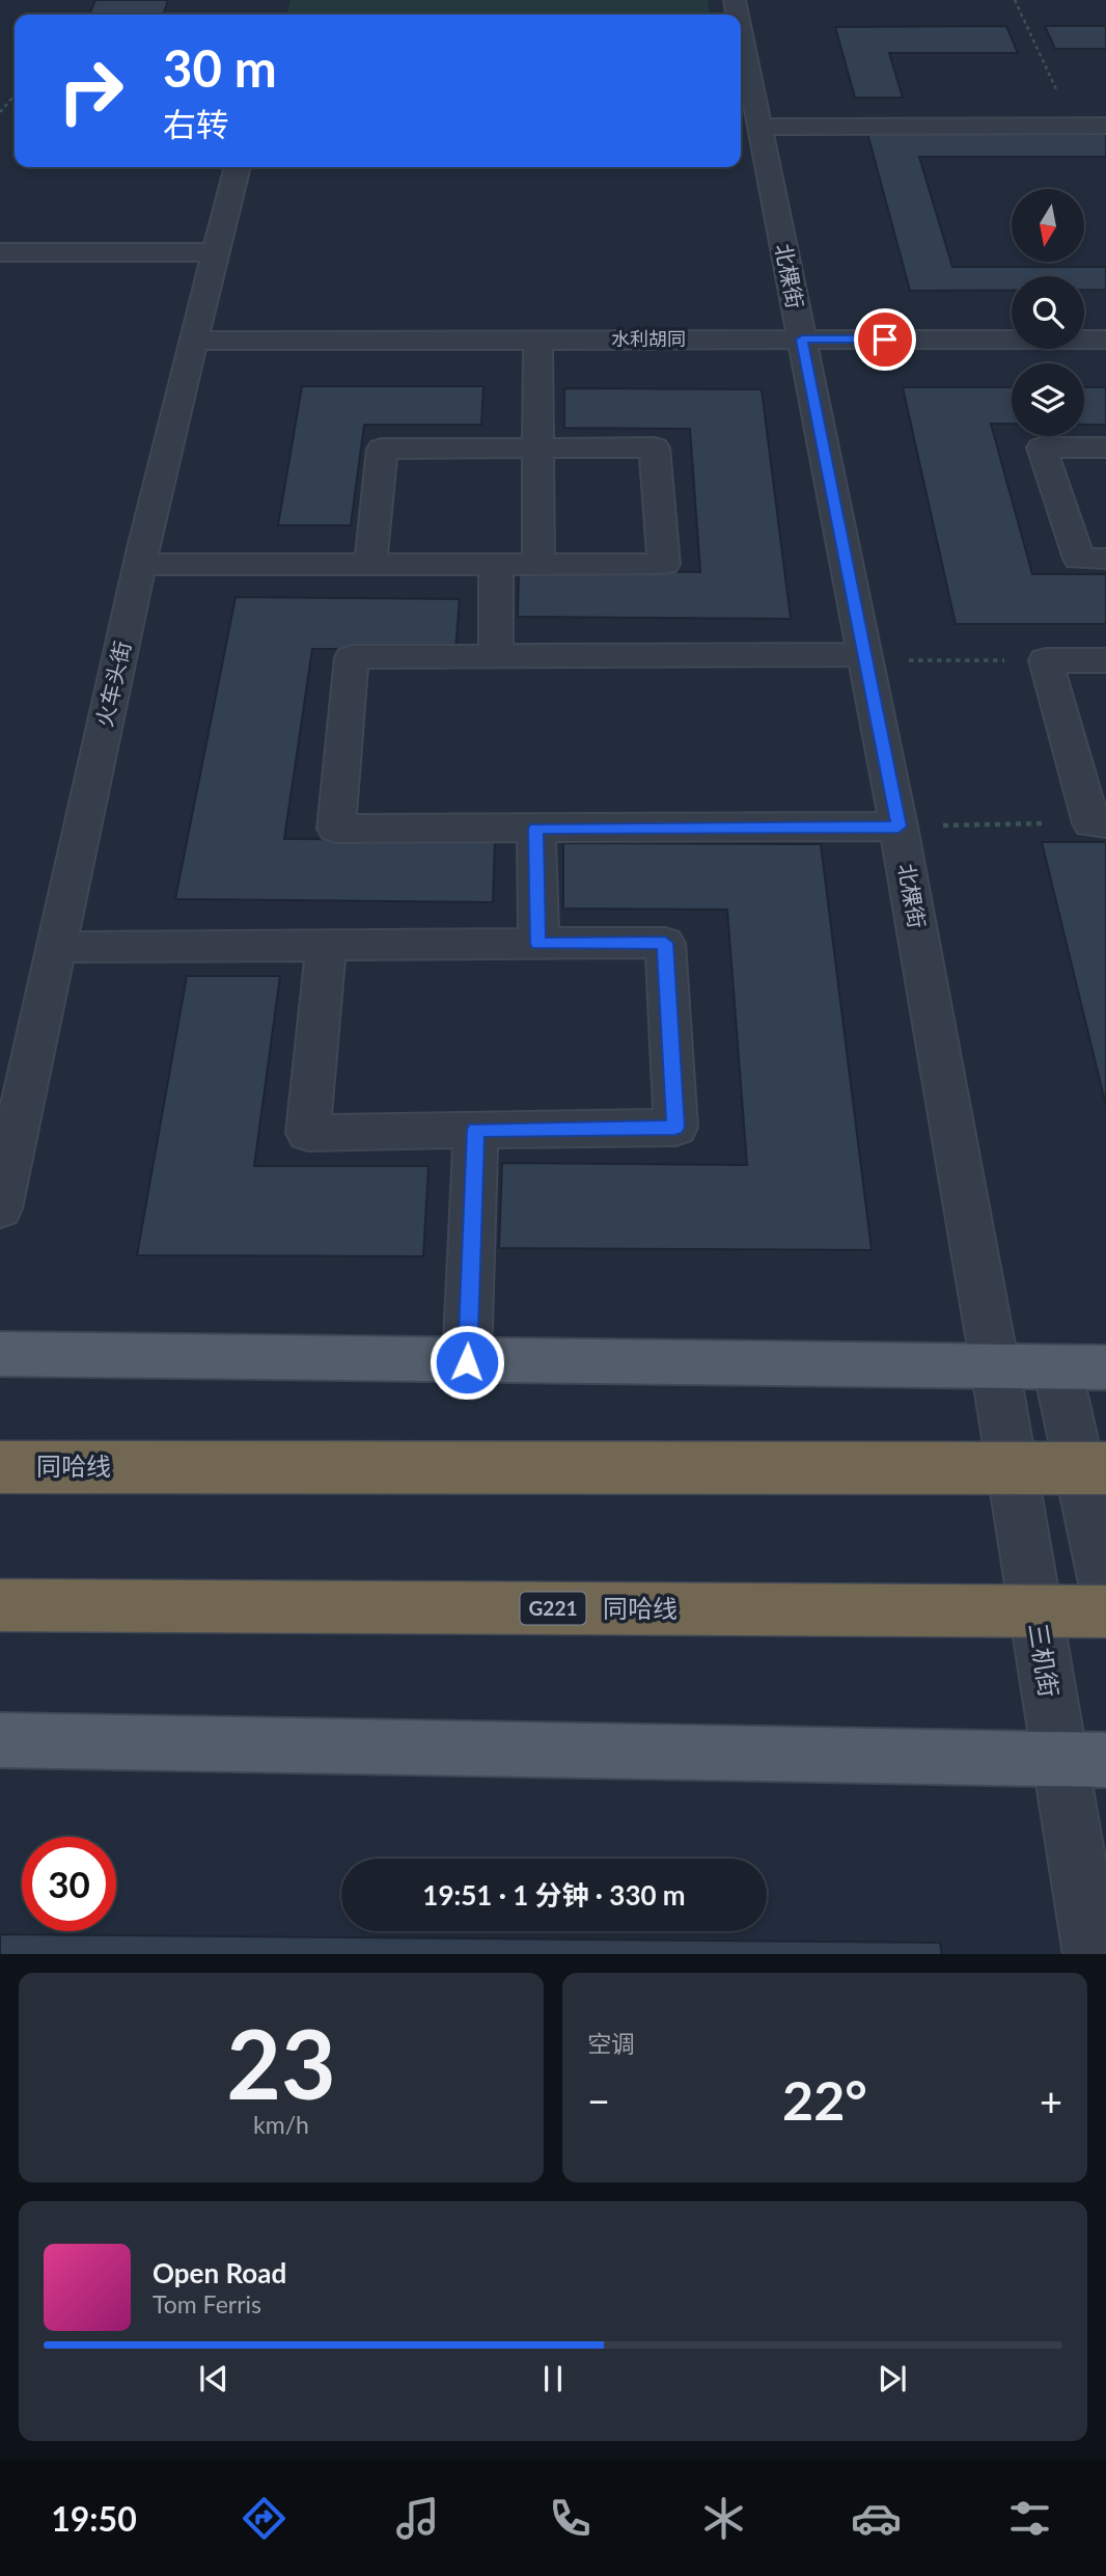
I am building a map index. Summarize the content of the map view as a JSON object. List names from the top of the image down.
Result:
{
  "streets": {
    "highway": ["同哈线", "G221"],
    "street": [
      "北棵街",
      "水利胡同",
      "火车头街",
      "三机街"
    ]
  },
  "crossings": [
    ["北棵街", "水利胡同"],
    ["北棵街", "三机街"],
    ["水利胡同", "火车头街"]
  ],
  "north": "bottom",
  "page": {
    "turn": ["30 m", "右转"],
    "limit": "30",
    "trip": "19:51 · 1 分钟 · 330 m",
    "tile": [
      ["23", "km/h"],
      "空调"
    ],
    "heat": ["−", "22°", "+"],
    "song": ["Open Road", "Tom Ferris"],
    "tabs": "19:50"
  }
}
